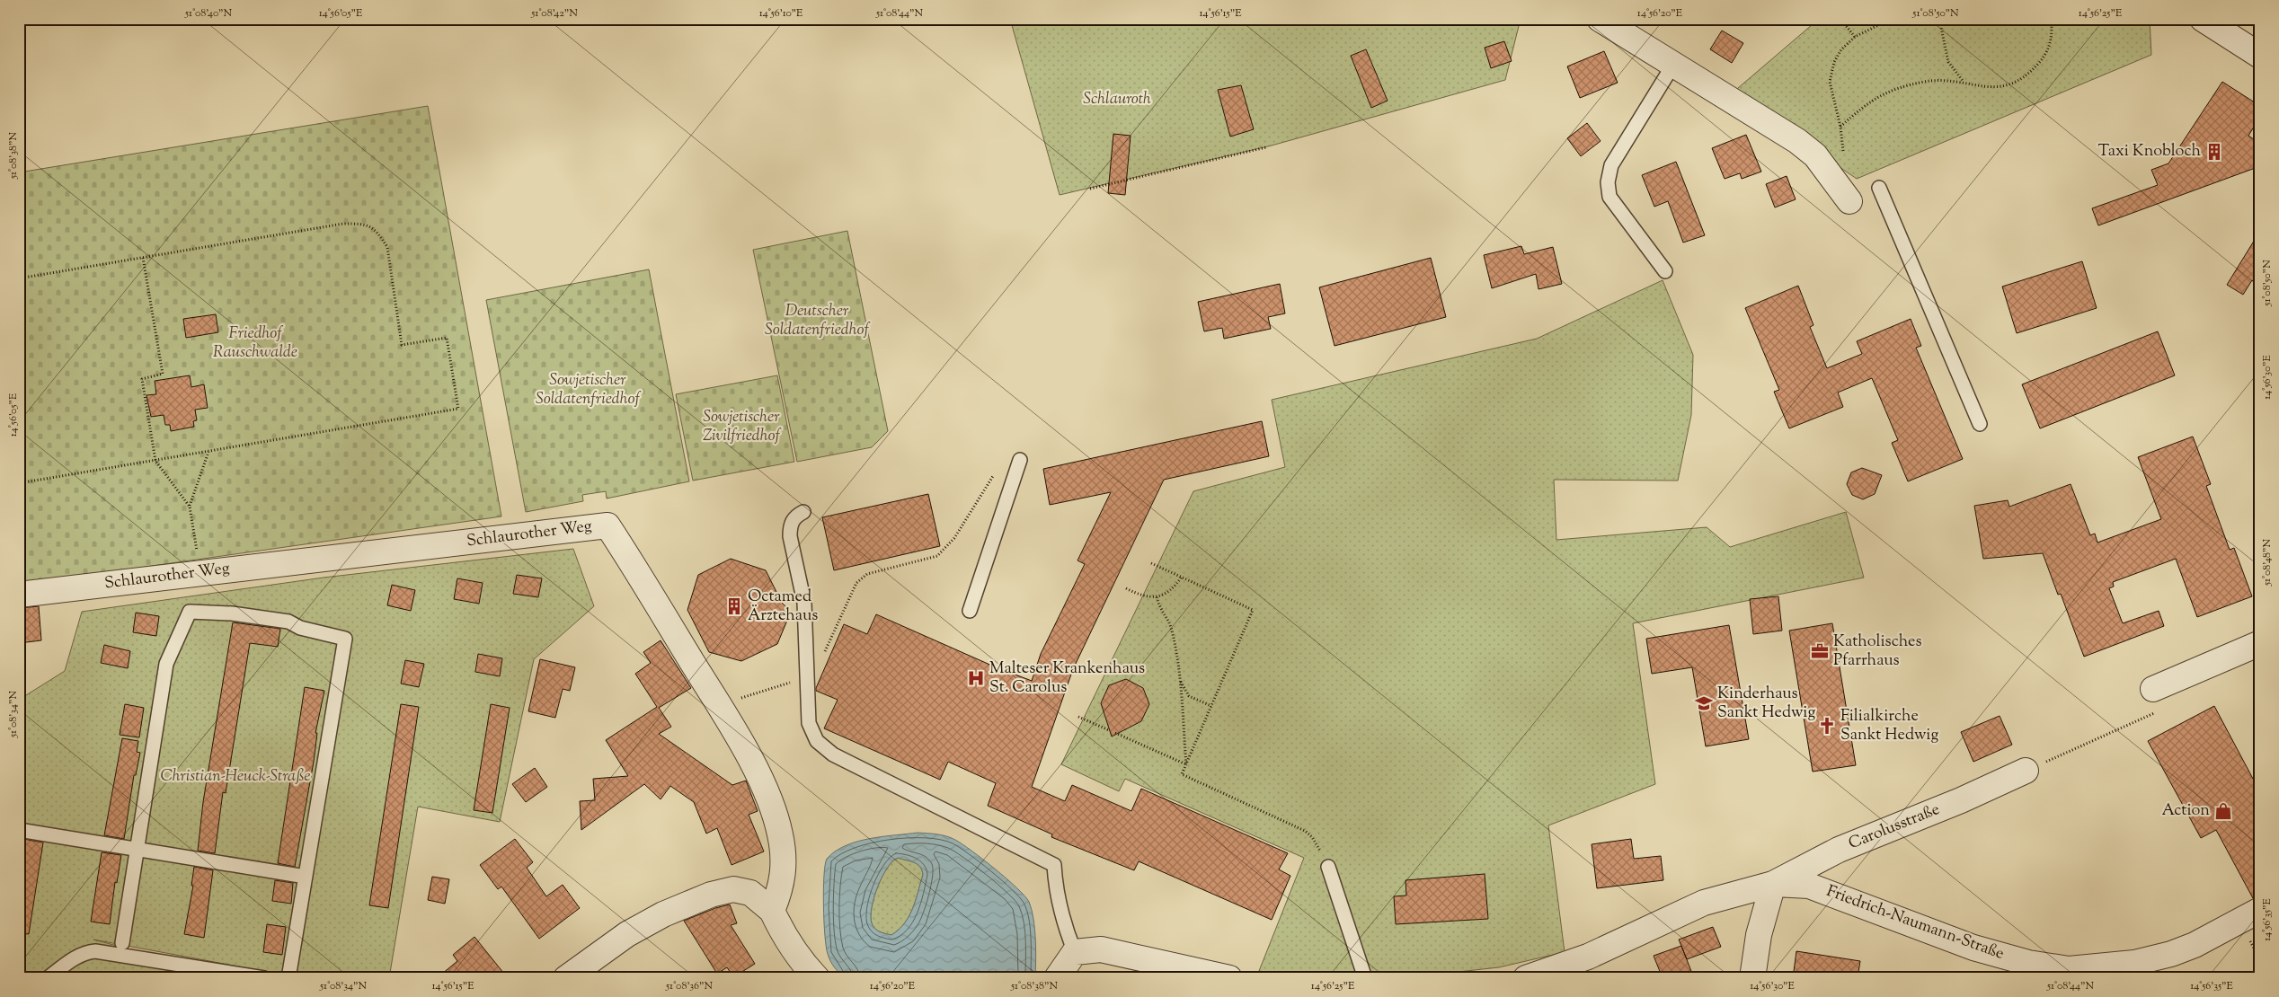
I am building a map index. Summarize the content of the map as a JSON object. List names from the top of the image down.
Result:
{
  "streets": {
    "street": ["Schlaurother Weg", "Carolusstraße", "Friedrich-Naumann-Straße"]
  },
  "crossings": [
    ["Carolusstraße", "Friedrich-Naumann-Straße"]
  ],
  "parks": [
    "Schlauroth",
    "Deutscher Soldatenfriedhof",
    "Friedhof Rauschwalde",
    "Sowjetischer Soldatenfriedhof",
    "Sowjetischer Zivilfriedhof",
    "Christian-Heuck-Straße"
  ],
  "places": {
    "building": ["Taxi Knobloch", "Octamed Ärztehaus"],
    "office": ["Katholisches Pfarrhaus"],
    "hospital": ["Malteser Krankenhaus St. Carolus"],
    "school or university": ["Kinderhaus Sankt Hedwig"],
    "church": ["Filialkirche Sankt Hedwig"],
    "shop": ["Action"]
  },
  "coordinates": [
    "51°08'40\"N",
    "14°56'05\"E",
    "51°08'42\"N",
    "14°56'10\"E",
    "51°08'44\"N",
    "14°56'15\"E",
    "14°56'20\"E",
    "51°08'50\"N",
    "14°56'25\"E",
    "51°08'38\"N",
    "14°56'30\"E",
    "51°08'48\"N",
    "51°08'34\"N",
    "14°56'35\"E",
    "51°08'36\"N"
  ]
}
